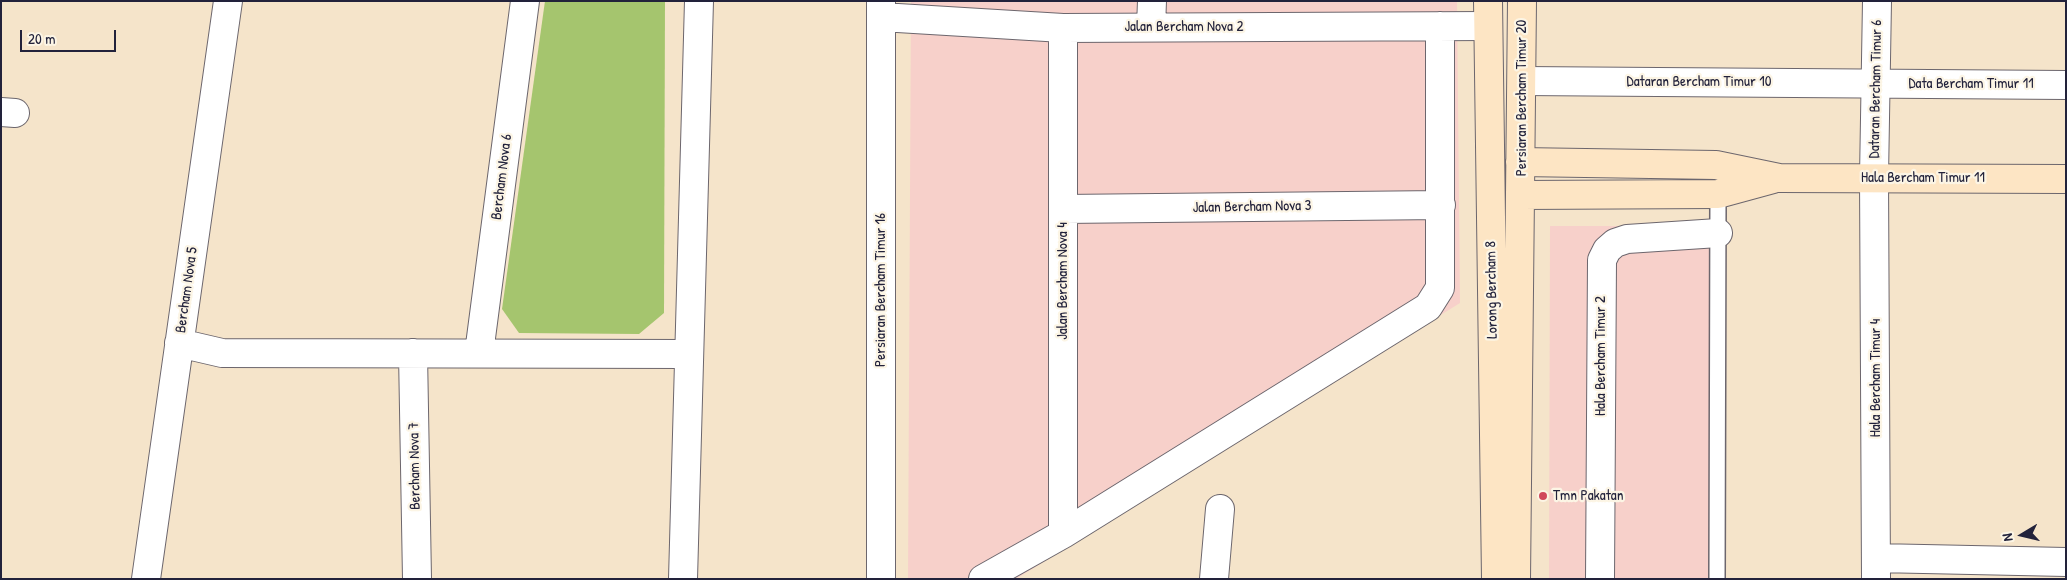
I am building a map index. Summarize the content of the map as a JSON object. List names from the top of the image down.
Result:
{
  "streets": {
    "street": [
      "Jalan Bercham Nova 2",
      "Dataran Bercham Timur 10",
      "Data Bercham Timur 11",
      "Dataran Bercham Timur 6",
      "Persiaran Bercham Timur 20",
      "Bercham Nova 6",
      "Hala Bercham Timur 11",
      "Jalan Bercham Nova 3",
      "Jalan Bercham Nova 4",
      "Bercham Nova 5",
      "Persiaran Bercham Timur 16",
      "Lorong Bercham 8",
      "Hala Bercham Timur 2",
      "Hala Bercham Timur 4",
      "Bercham Nova 7"
    ]
  },
  "crossings": [
    ["Jalan Bercham Nova 2", "Jalan Bercham Nova 4"],
    ["Jalan Bercham Nova 2", "Persiaran Bercham Timur 16"],
    ["Jalan Bercham Nova 2", "Lorong Bercham 8"],
    ["Dataran Bercham Timur 10", "Data Bercham Timur 11"],
    ["Dataran Bercham Timur 10", "Dataran Bercham Timur 6"],
    ["Dataran Bercham Timur 10", "Persiaran Bercham Timur 20"],
    ["Data Bercham Timur 11", "Dataran Bercham Timur 6"],
    ["Dataran Bercham Timur 6", "Hala Bercham Timur 11"],
    ["Dataran Bercham Timur 6", "Hala Bercham Timur 4"],
    ["Persiaran Bercham Timur 20", "Hala Bercham Timur 11"],
    ["Persiaran Bercham Timur 20", "Lorong Bercham 8"],
    ["Hala Bercham Timur 11", "Lorong Bercham 8"],
    ["Hala Bercham Timur 11", "Hala Bercham Timur 4"],
    ["Jalan Bercham Nova 3", "Jalan Bercham Nova 4"]
  ],
  "places": ["Tmn Pakatan"],
  "scale_bar": "20 m",
  "north": "left"
}
